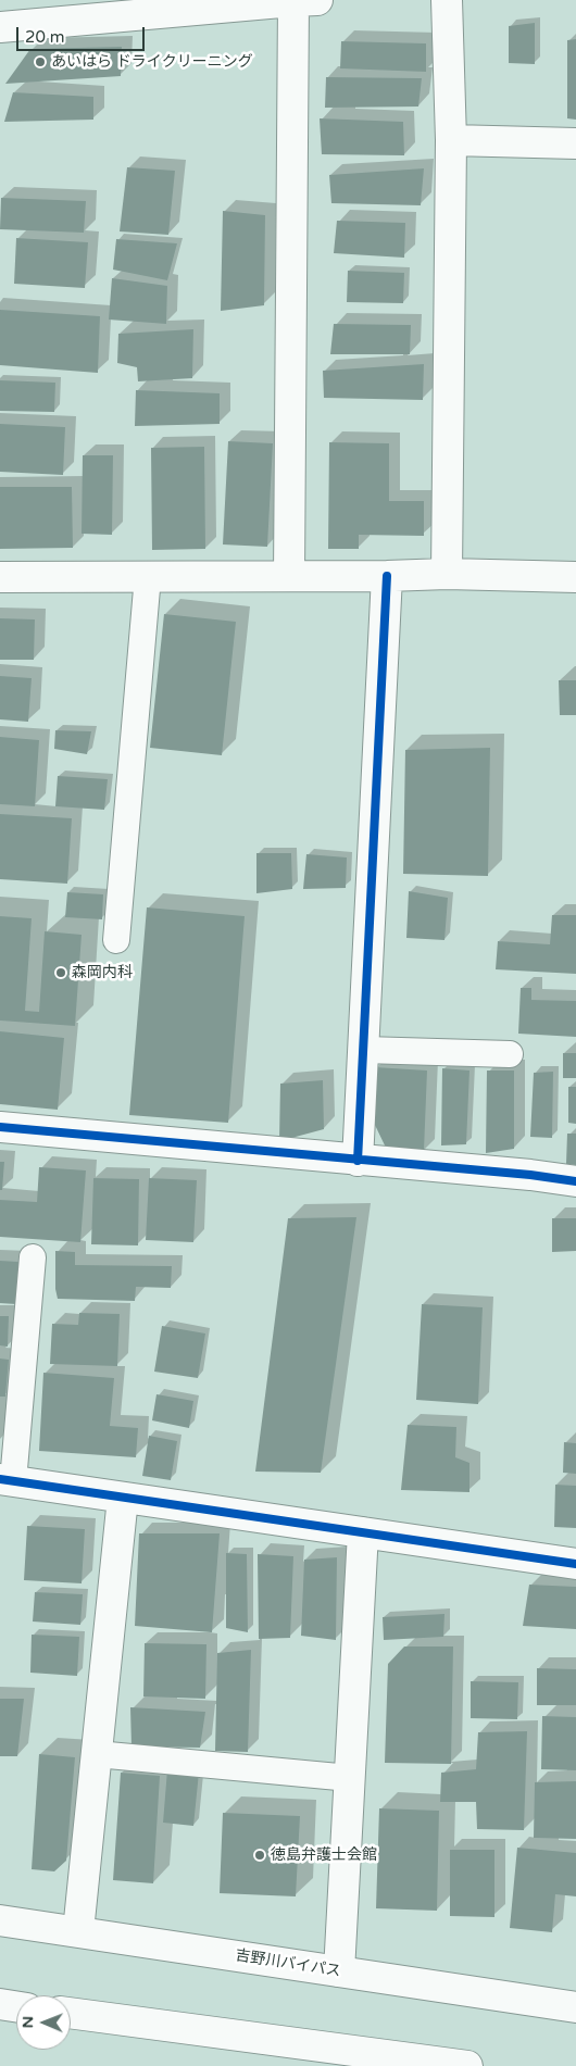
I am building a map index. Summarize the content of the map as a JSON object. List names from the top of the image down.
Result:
{
  "streets": {
    "main road": ["吉野川バイパス"]
  },
  "places": ["あいはら ドライクリーニング", "森岡内科", "徳島弁護士会館"],
  "scale_bar": "20 m",
  "north": "left"
}
